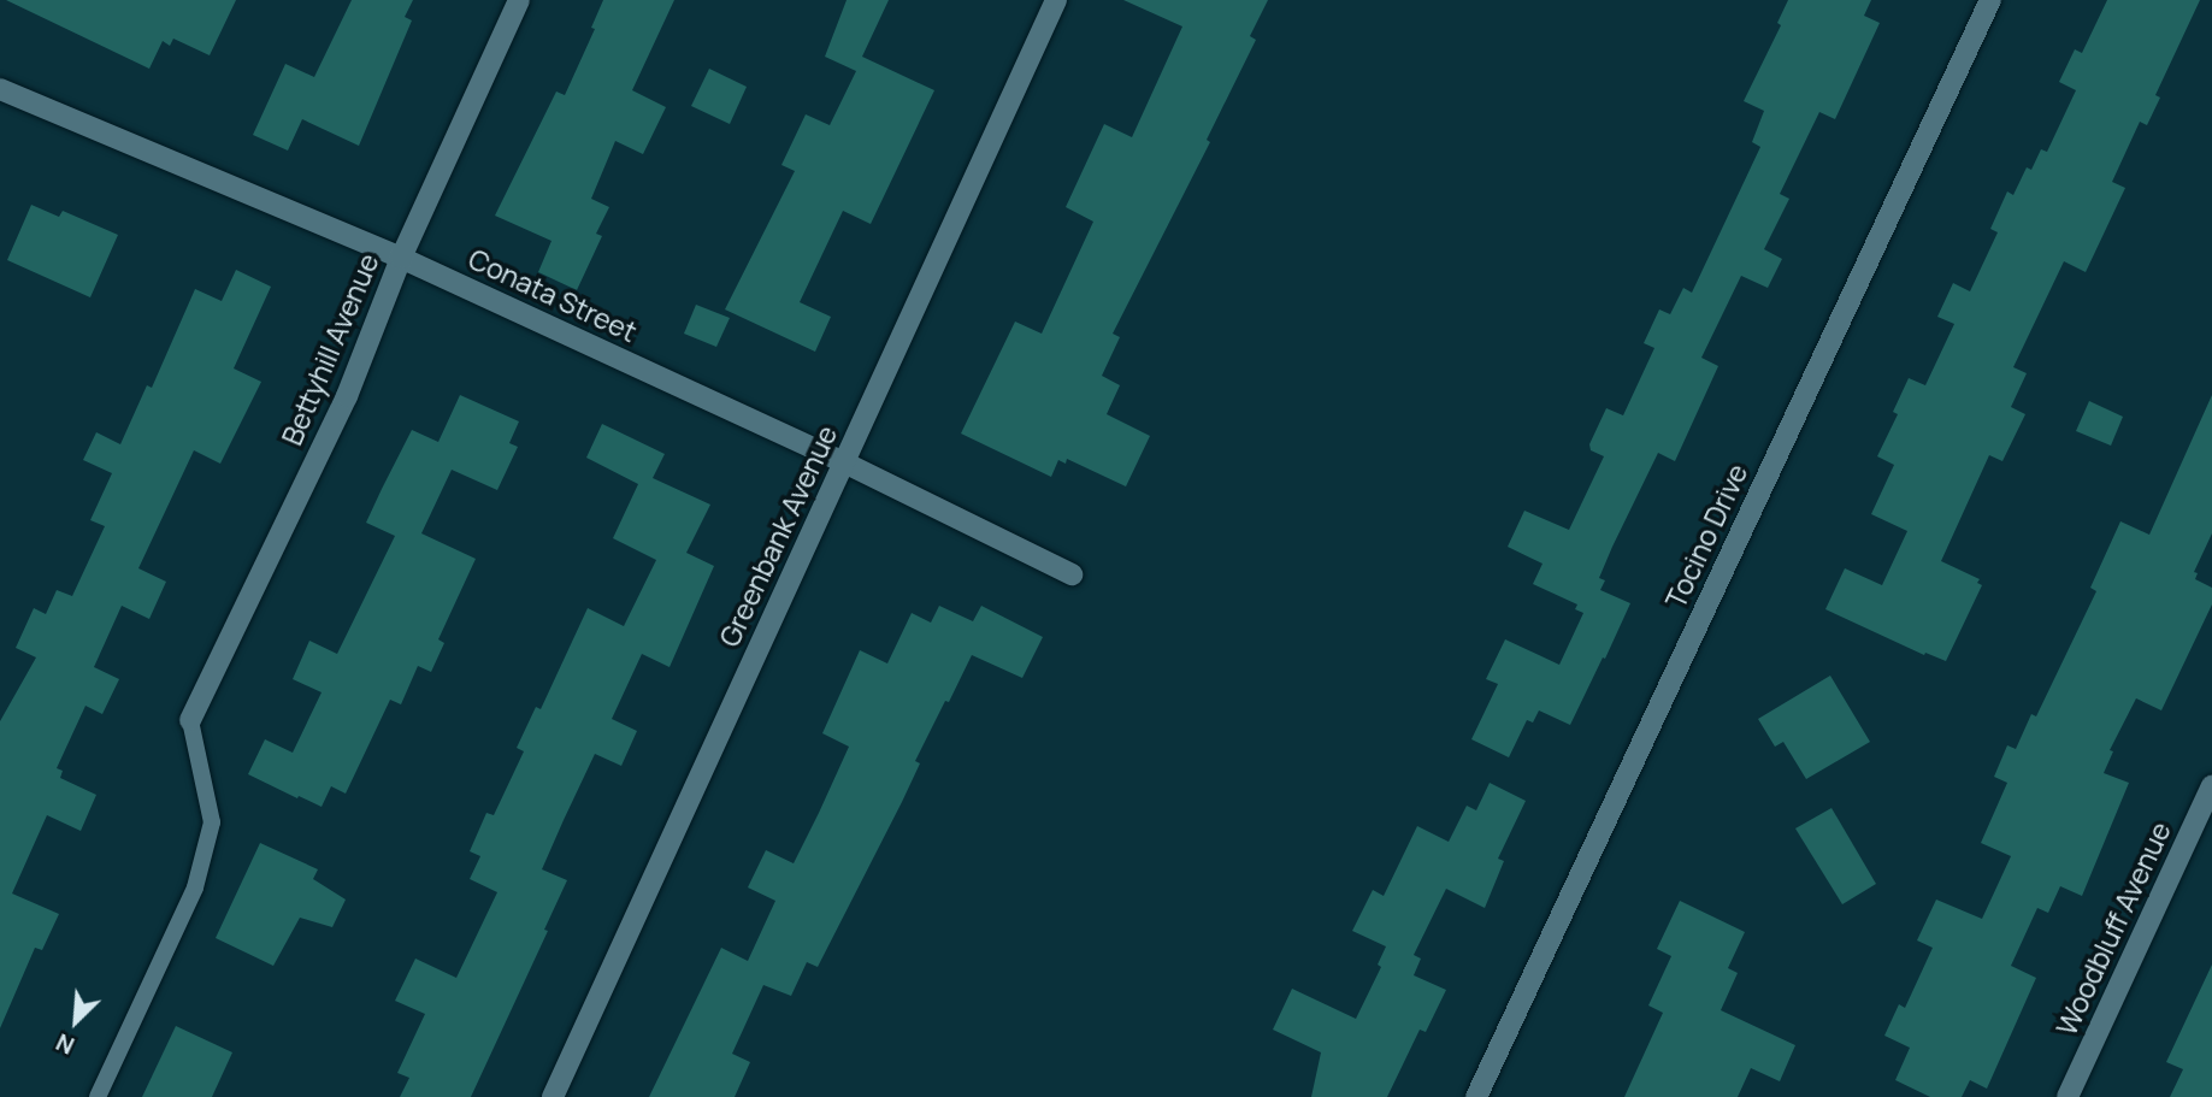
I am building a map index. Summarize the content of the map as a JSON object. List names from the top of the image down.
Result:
{
  "streets": {
    "street": [
      "Conata Street",
      "Bettyhill Avenue",
      "Greenbank Avenue",
      "Tocino Drive",
      "Woodbluff Avenue"
    ]
  },
  "crossings": [
    ["Conata Street", "Bettyhill Avenue"],
    ["Conata Street", "Greenbank Avenue"]
  ],
  "north": "bottom left"
}
